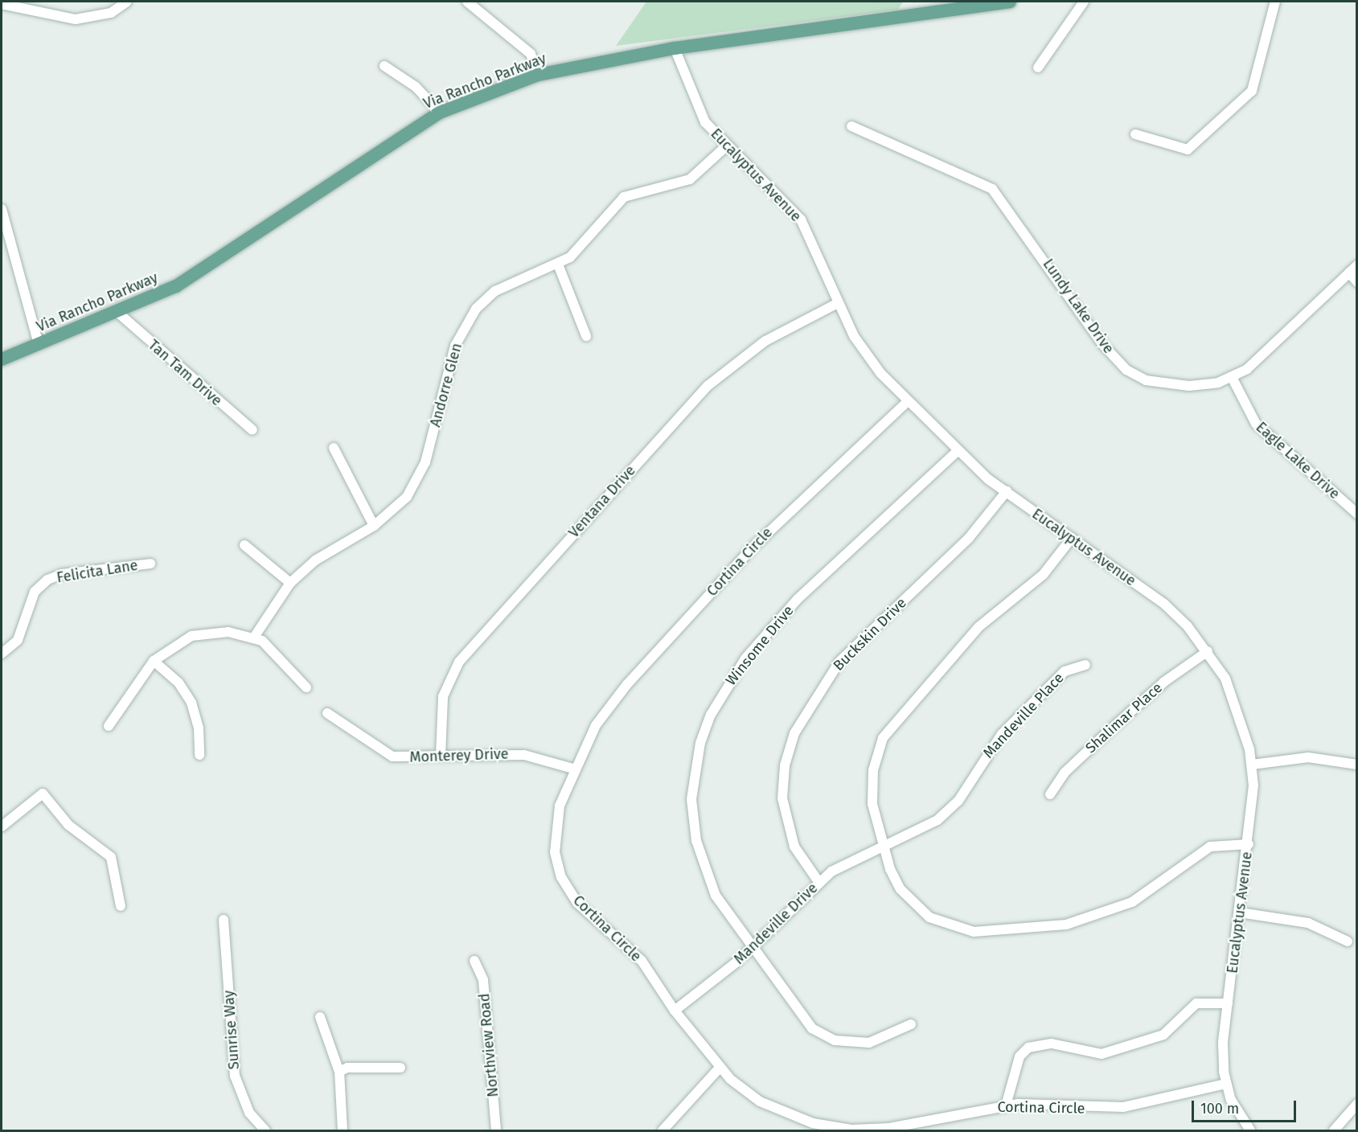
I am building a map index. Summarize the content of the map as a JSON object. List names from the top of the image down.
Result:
{
  "streets": {
    "main road": ["Via Rancho Parkway"],
    "street": [
      "Eucalyptus Avenue",
      "Lundy Lake Drive",
      "Tan Tam Drive",
      "Andorre Glen",
      "Eagle Lake Drive",
      "Ventana Drive",
      "Cortina Circle",
      "Felicita Lane",
      "Buckskin Drive",
      "Winsome Drive",
      "Mandeville Place",
      "Shalimar Place",
      "Monterey Drive",
      "Mandeville Drive",
      "Sunrise Way",
      "Northview Road"
    ]
  },
  "crossings": [
    ["Via Rancho Parkway", "Eucalyptus Avenue"],
    ["Via Rancho Parkway", "Tan Tam Drive"],
    ["Eucalyptus Avenue", "Andorre Glen"],
    ["Eucalyptus Avenue", "Ventana Drive"],
    ["Eucalyptus Avenue", "Cortina Circle"],
    ["Eucalyptus Avenue", "Buckskin Drive"],
    ["Eucalyptus Avenue", "Winsome Drive"],
    ["Eucalyptus Avenue", "Shalimar Place"],
    ["Lundy Lake Drive", "Eagle Lake Drive"],
    ["Ventana Drive", "Monterey Drive"],
    ["Cortina Circle", "Monterey Drive"],
    ["Cortina Circle", "Mandeville Drive"],
    ["Buckskin Drive", "Mandeville Drive"],
    ["Winsome Drive", "Mandeville Drive"],
    ["Mandeville Place", "Mandeville Drive"]
  ],
  "scale_bar": "100 m"
}
